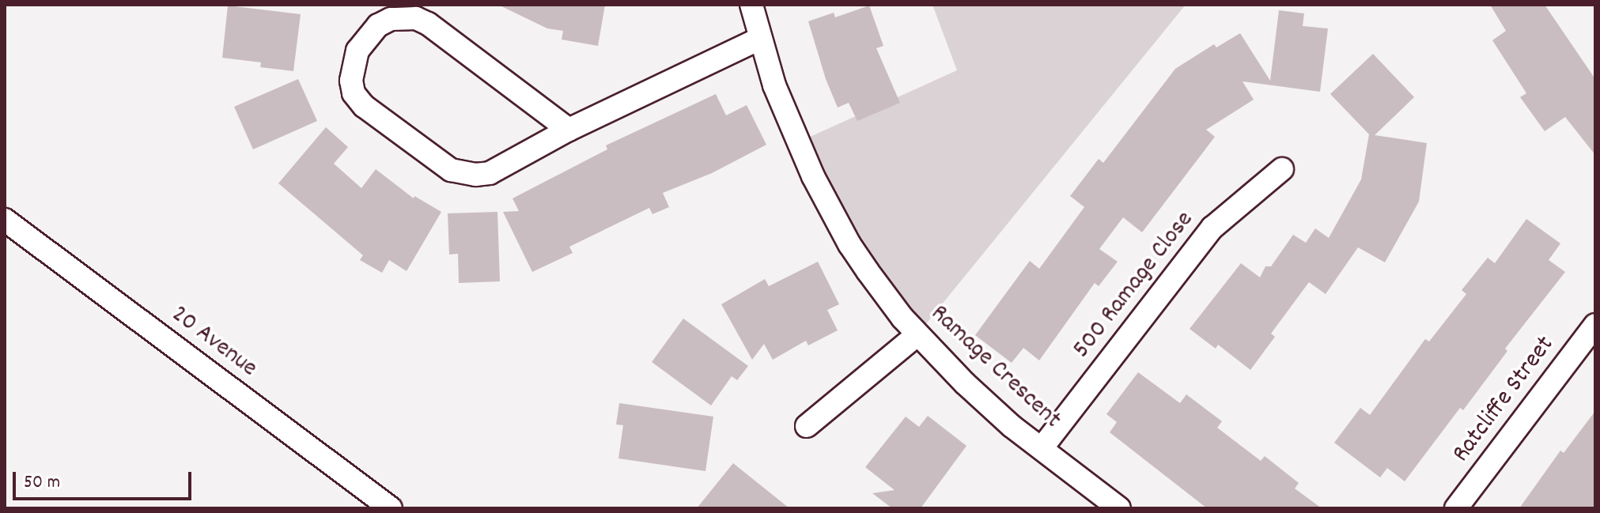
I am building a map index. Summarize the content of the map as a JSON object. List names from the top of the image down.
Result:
{
  "streets": {
    "street": [
      "500 Ramage Close",
      "20 Avenue",
      "Ramage Crescent",
      "Ratcliffe Street"
    ]
  },
  "crossings": [
    ["500 Ramage Close", "Ramage Crescent"]
  ],
  "scale_bar": "50 m"
}
